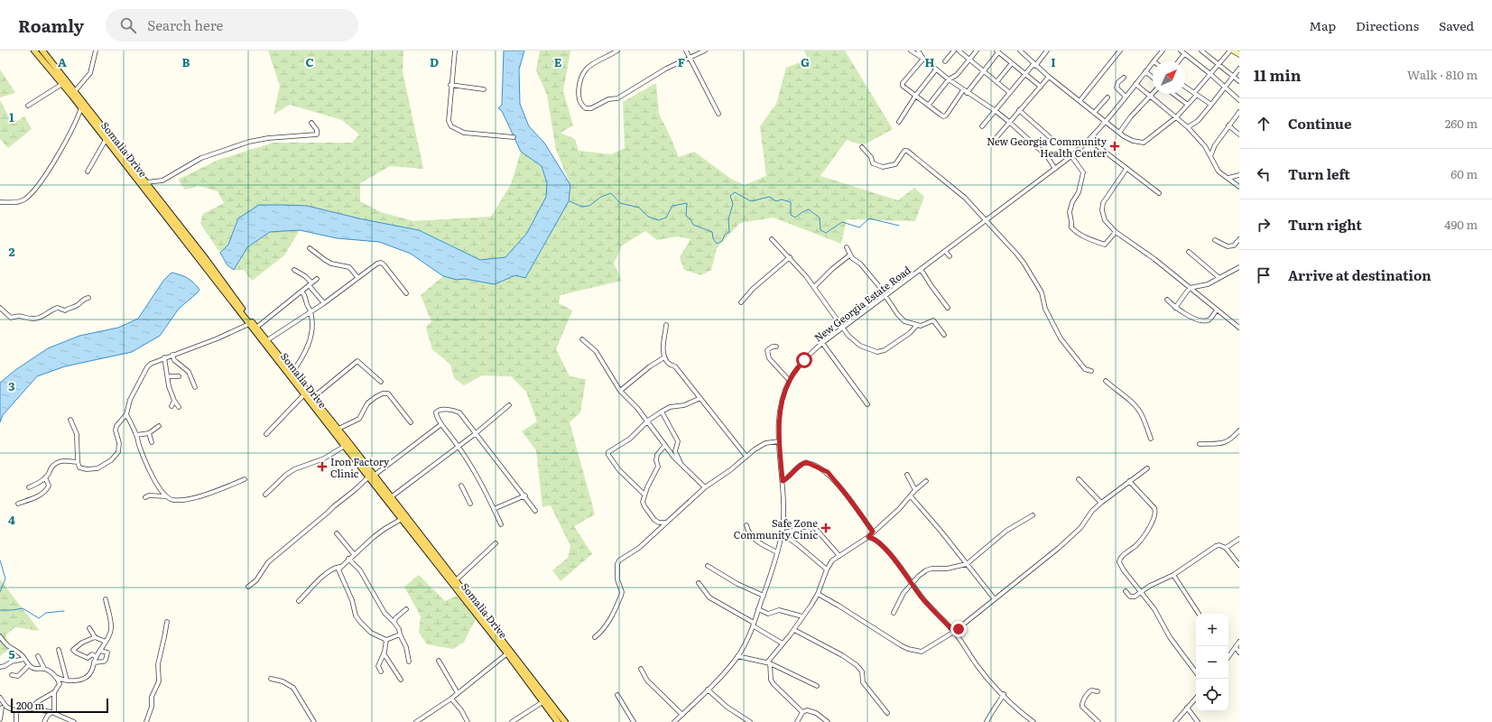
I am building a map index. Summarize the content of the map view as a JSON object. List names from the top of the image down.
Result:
{
  "streets": {
    "main road": ["Somalia Drive"],
    "street": ["New Georgia Estate Road"]
  },
  "places": {
    "health": ["New Georgia Community Health Center", "Iron Factory Clinic", "Safe Zone Community Cinic"]
  },
  "scale_bar": "200 m",
  "north": "top right",
  "page": {
    "header": "Roamly",
    "search": "Search here",
    "nav": ["Map", "Directions", "Saved"],
    "heading": ["11 min", "Walk · 810 m"],
    "list": [
      ["Continue", "260 m"],
      ["Turn left", "60 m"],
      ["Turn right", "490 m"],
      "Arrive at destination"
    ],
    "map_buttons": ["+", "−"],
    "scale": "200 m"
  },
  "grid": {
    "columns": [
      "A",
      "B",
      "C",
      "D",
      "E",
      "F",
      "G",
      "H",
      "I"
    ],
    "rows": [
      "1",
      "2",
      "3",
      "4",
      "5"
    ]
  }
}
